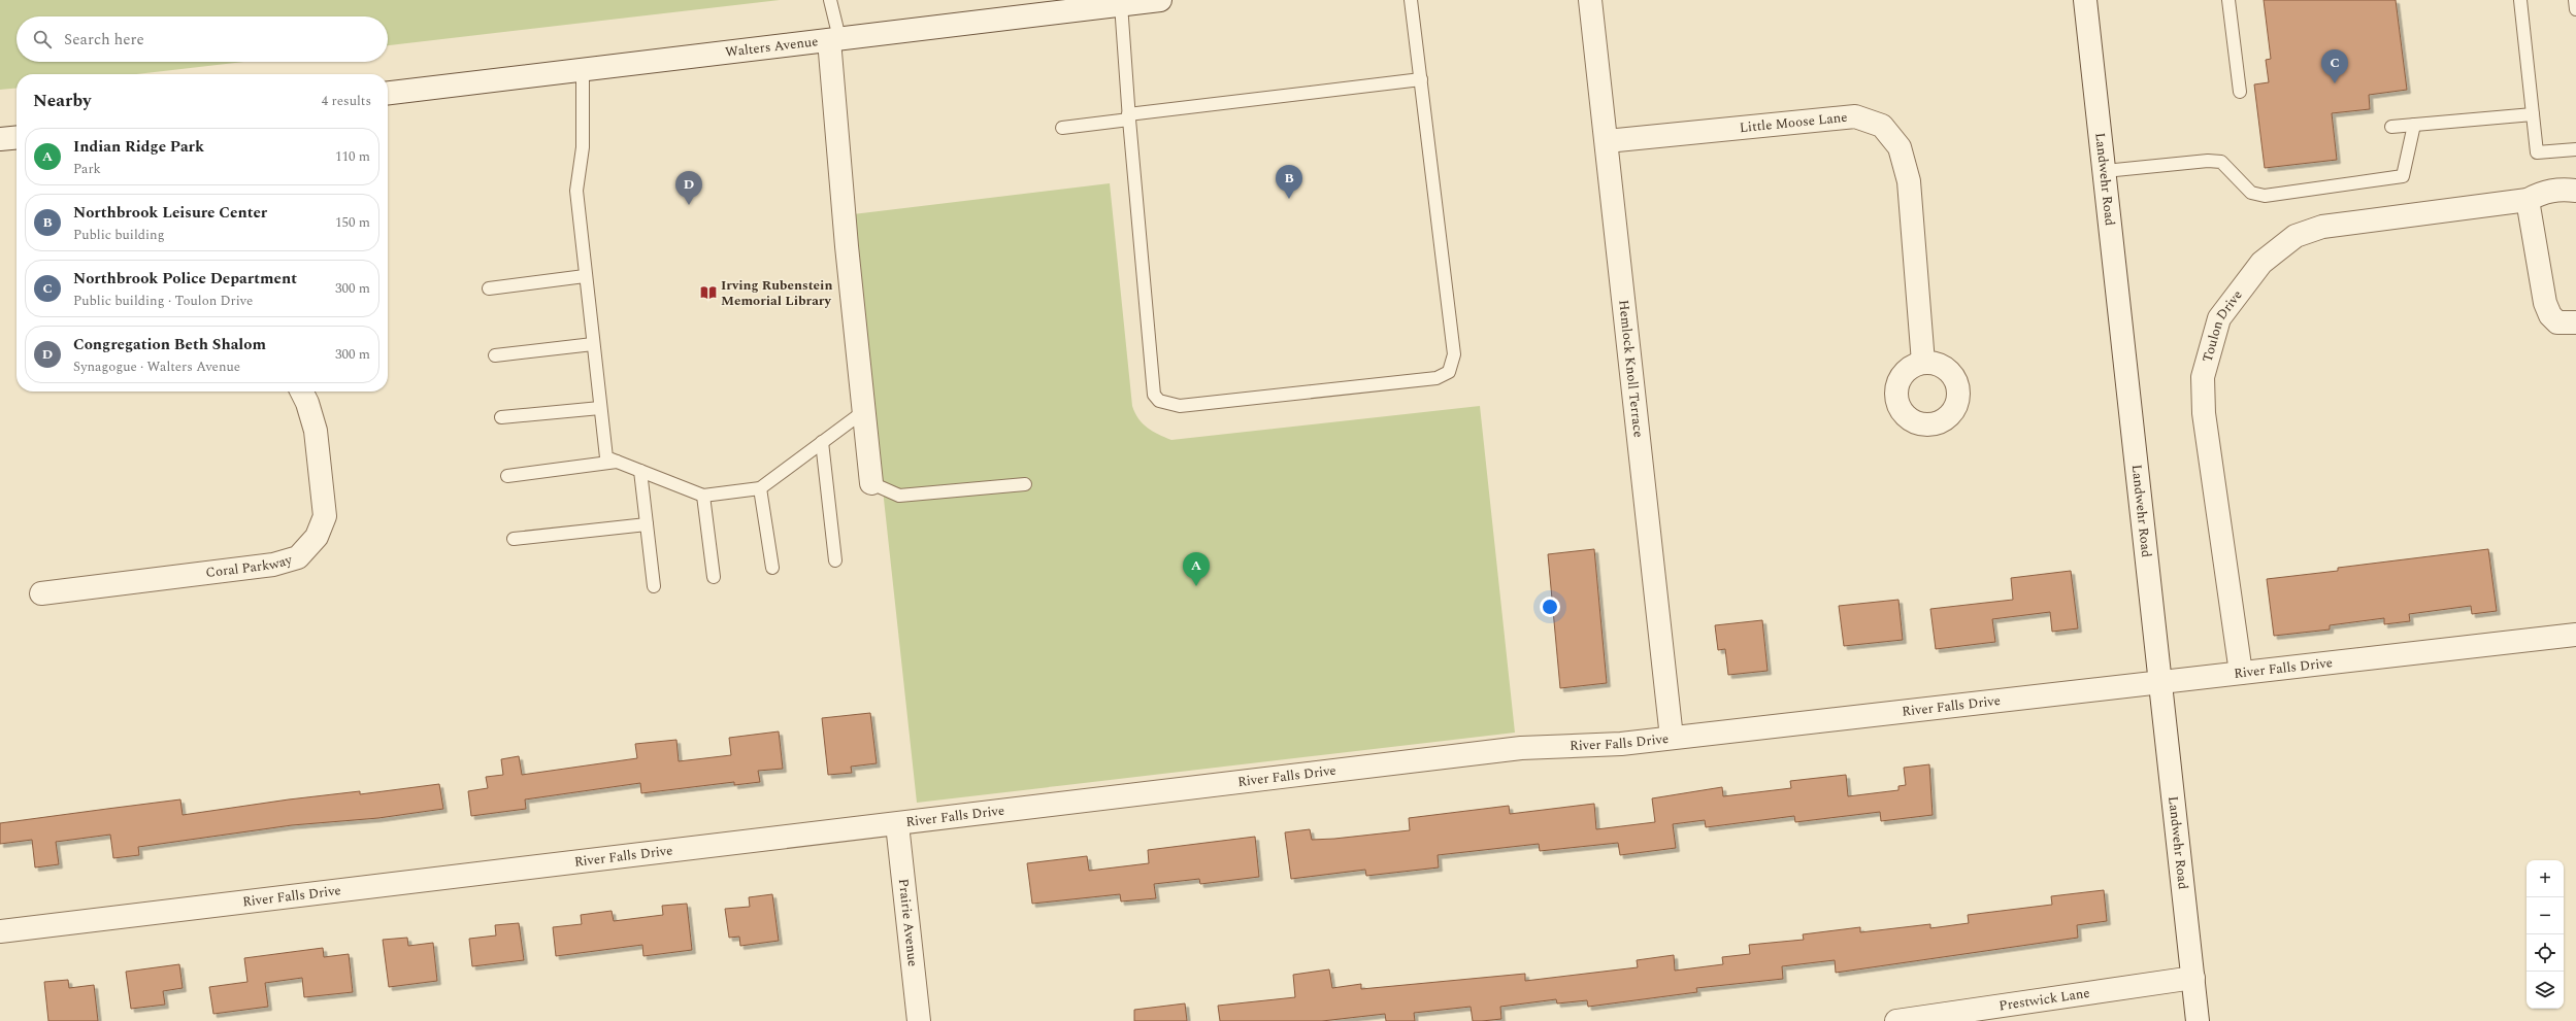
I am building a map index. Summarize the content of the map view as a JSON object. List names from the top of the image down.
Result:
{
  "streets": {
    "street": [
      "Walters Avenue",
      "Little Moose Lane",
      "Landwehr Road",
      "Toulon Drive",
      "Hemlock Knoll Terrace",
      "Coral Parkway",
      "River Falls Drive",
      "Prairie Avenue",
      "Prestwick Lane"
    ]
  },
  "crossings": [
    ["Little Moose Lane", "Hemlock Knoll Terrace"],
    ["Landwehr Road", "River Falls Drive"],
    ["Landwehr Road", "Prestwick Lane"],
    ["Toulon Drive", "River Falls Drive"],
    ["Hemlock Knoll Terrace", "River Falls Drive"],
    ["River Falls Drive", "Prairie Avenue"]
  ],
  "places": {
    "library": ["Irving Rubenstein Memorial Library"]
  },
  "page": {
    "search": "Search here",
    "pins": [
      "C",
      "B",
      "D",
      "A"
    ],
    "heading": ["Nearby", "4 results"],
    "list": [
      {
        "mark": "A",
        "name": "Indian Ridge Park",
        "note": "Park",
        "value": "110 m"
      },
      {
        "mark": "B",
        "name": "Northbrook Leisure Center",
        "note": "Public building",
        "value": "150 m"
      },
      {
        "mark": "C",
        "name": "Northbrook Police Department",
        "note": "Public building · Toulon Drive",
        "value": "300 m"
      },
      {
        "mark": "D",
        "name": "Congregation Beth Shalom",
        "note": "Synagogue · Walters Avenue",
        "value": "300 m"
      }
    ],
    "map_buttons": ["+", "−"]
  }
}
